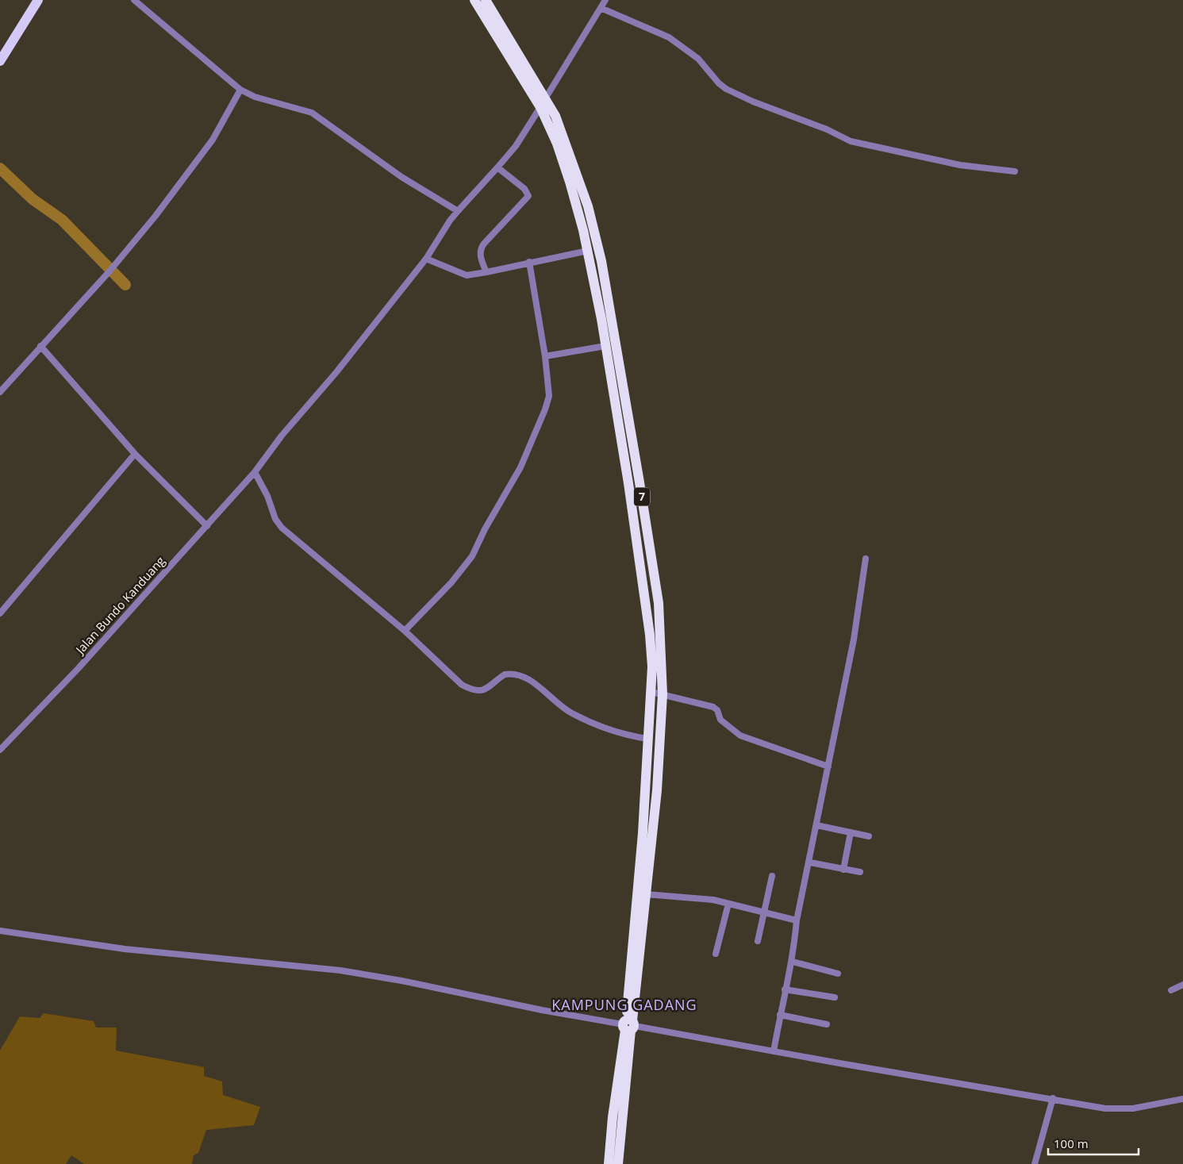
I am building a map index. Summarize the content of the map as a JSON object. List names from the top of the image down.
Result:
{
  "streets": {
    "highway": ["7"],
    "street": ["Jalan Bundo Kanduang"]
  },
  "crossings": [
    ["7", "Jalan Bundo Kanduang"]
  ],
  "districts": ["KAMPUNG GADANG"],
  "scale_bar": "100 m"
}
